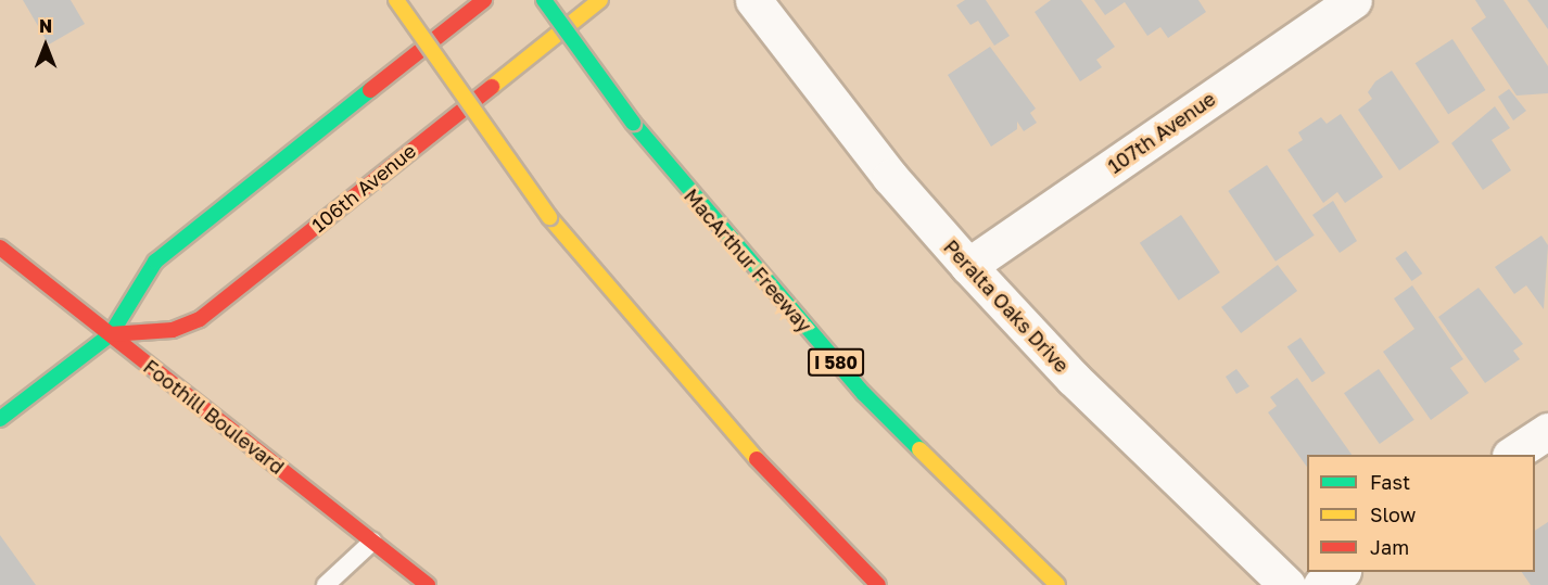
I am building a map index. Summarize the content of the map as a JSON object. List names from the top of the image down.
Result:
{
  "streets": {
    "main road": [
      "106th Avenue",
      "MacArthur Freeway",
      "I 580",
      "Foothill Boulevard"
    ],
    "street": ["107th Avenue", "Peralta Oaks Drive"]
  },
  "crossings": [
    ["107th Avenue", "Peralta Oaks Drive"],
    ["106th Avenue", "Foothill Boulevard"]
  ],
  "legend": ["Fast", "Slow", "Jam"],
  "north": "top"
}
